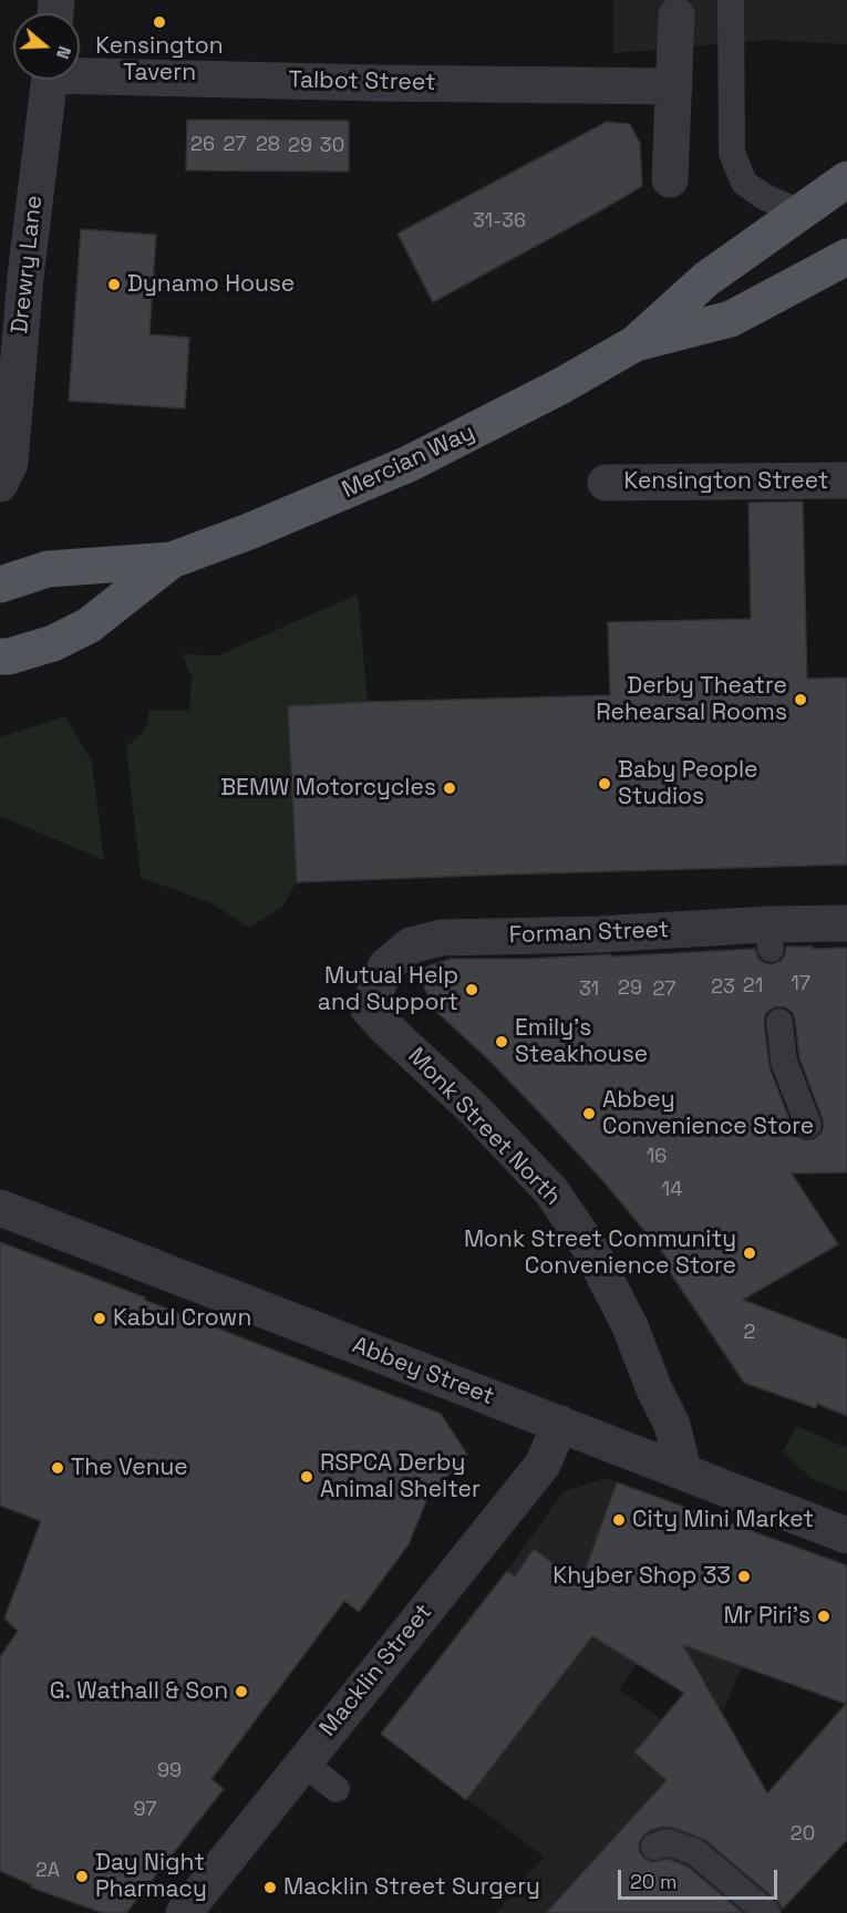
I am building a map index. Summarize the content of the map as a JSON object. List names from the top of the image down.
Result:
{
  "streets": {
    "main road": ["Mercian Way"],
    "street": [
      "Talbot Street",
      "Drewry Lane",
      "Kensington Street",
      "Forman Street",
      "Monk Street North",
      "Abbey Street",
      "Macklin Street"
    ]
  },
  "crossings": [
    ["Forman Street", "Monk Street North"],
    ["Monk Street North", "Abbey Street"],
    ["Abbey Street", "Macklin Street"]
  ],
  "places": [
    "Kensington Tavern",
    "Dynamo House",
    "Derby Theatre Rehearsal Rooms",
    "Baby People Studios",
    "BEMW Motorcycles",
    "Mutual Help and Support",
    "Emily's Steakhouse",
    "Abbey Convenience Store",
    "Monk Street Community Convenience Store",
    "Kabul Crown",
    "The Venue",
    "RSPCA Derby Animal Shelter",
    "City Mini Market",
    "Khyber Shop 33",
    "Mr Piri's",
    "G. Wathall & Son",
    "Day Night Pharmacy",
    "Macklin Street Surgery"
  ],
  "house_numbers": [
    "26",
    "27",
    "28",
    "29",
    "30",
    "31-36",
    "17",
    "21",
    "23",
    "29",
    "31",
    "27",
    "16",
    "14",
    "2",
    "99",
    "97",
    "20",
    "2A"
  ],
  "scale_bar": "20 m",
  "north": "right"
}
